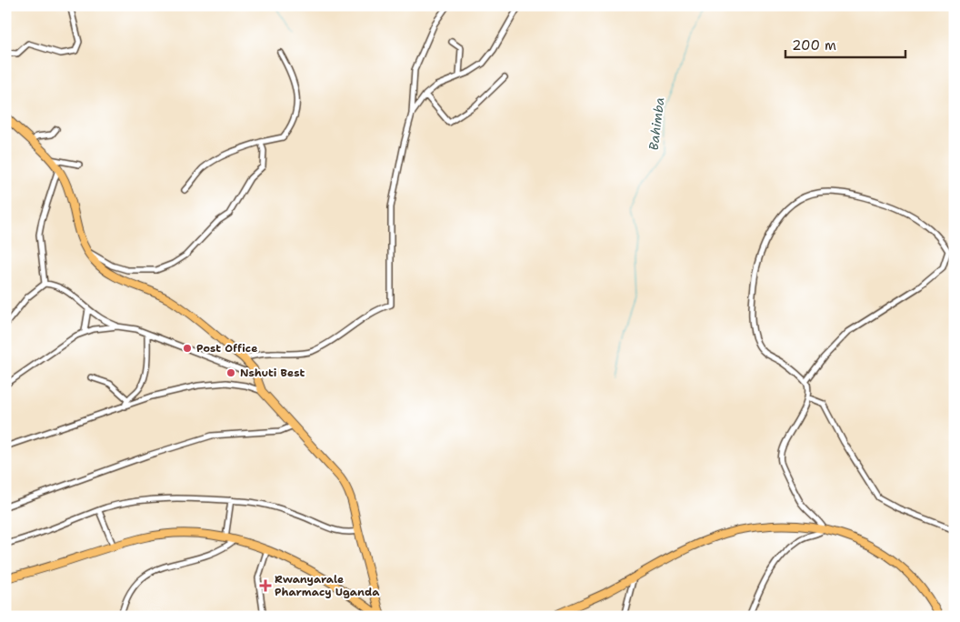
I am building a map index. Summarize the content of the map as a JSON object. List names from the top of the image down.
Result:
{
  "water": ["Bahimba"],
  "places": {
    "other": ["Post Office", "Nshuti Best"],
    "health": ["Rwanyarale Pharmacy Uganda"]
  },
  "scale_bar": "200 m"
}
